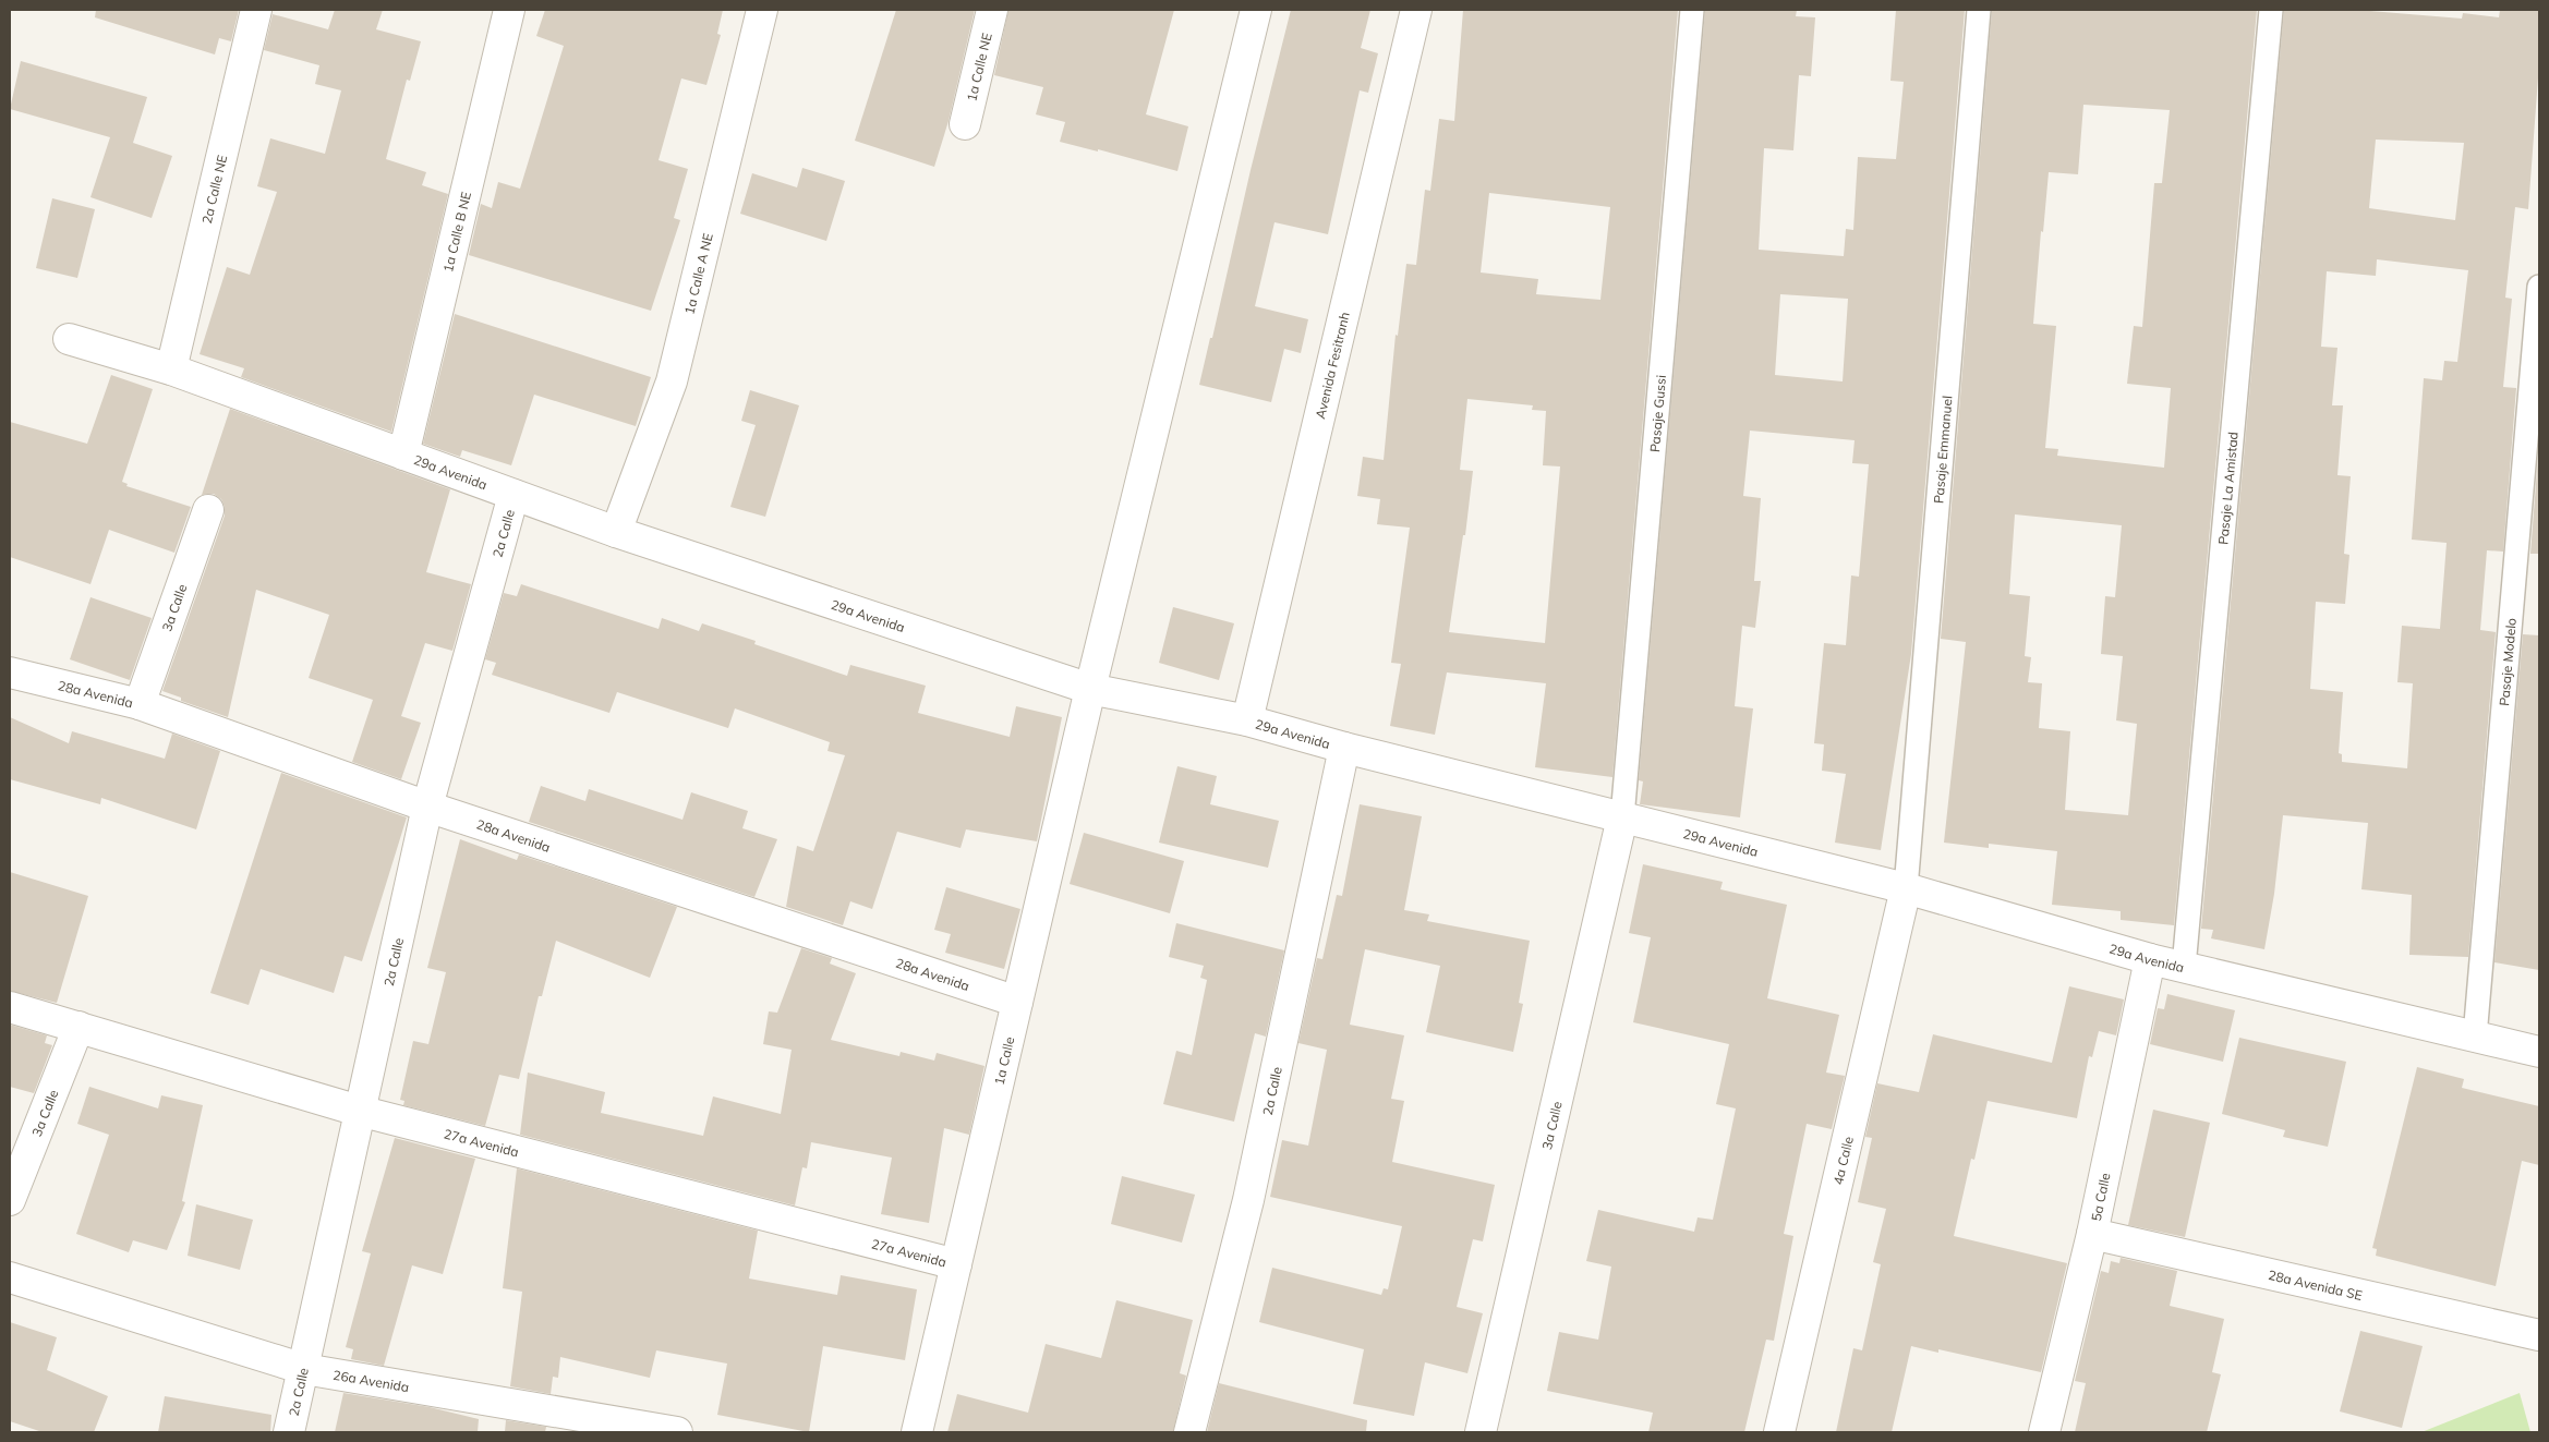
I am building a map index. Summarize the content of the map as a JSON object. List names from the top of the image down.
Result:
{
  "streets": {
    "street": [
      "1a Calle NE",
      "2a Calle NE",
      "1a Calle B NE",
      "1a Calle A NE",
      "Avenida Fesitranh",
      "29a Avenida",
      "2a Calle",
      "3a Calle",
      "28a Avenida",
      "1a Calle",
      "27a Avenida",
      "4a Calle",
      "5a Calle",
      "28a Avenida SE",
      "26a Avenida"
    ],
    "lane": [
      "Pasaje Gussi",
      "Pasaje Emmanuel",
      "Pasaje La Amistad",
      "Pasaje Modelo"
    ]
  },
  "crossings": [
    ["2a Calle NE", "29a Avenida"],
    ["1a Calle B NE", "29a Avenida"],
    ["1a Calle A NE", "29a Avenida"],
    ["Avenida Fesitranh", "29a Avenida"],
    ["Pasaje Gussi", "29a Avenida"],
    ["Pasaje Gussi", "3a Calle"],
    ["Pasaje Emmanuel", "29a Avenida"],
    ["Pasaje Emmanuel", "4a Calle"],
    ["29a Avenida", "Pasaje La Amistad"],
    ["29a Avenida", "2a Calle"],
    ["29a Avenida", "3a Calle"],
    ["29a Avenida", "Pasaje Modelo"],
    ["29a Avenida", "1a Calle"],
    ["29a Avenida", "4a Calle"],
    ["29a Avenida", "5a Calle"],
    ["2a Calle", "28a Avenida"],
    ["2a Calle", "27a Avenida"],
    ["2a Calle", "26a Avenida"],
    ["3a Calle", "28a Avenida"],
    ["3a Calle", "27a Avenida"],
    ["28a Avenida", "1a Calle"],
    ["1a Calle", "27a Avenida"],
    ["5a Calle", "28a Avenida SE"]
  ]
}
